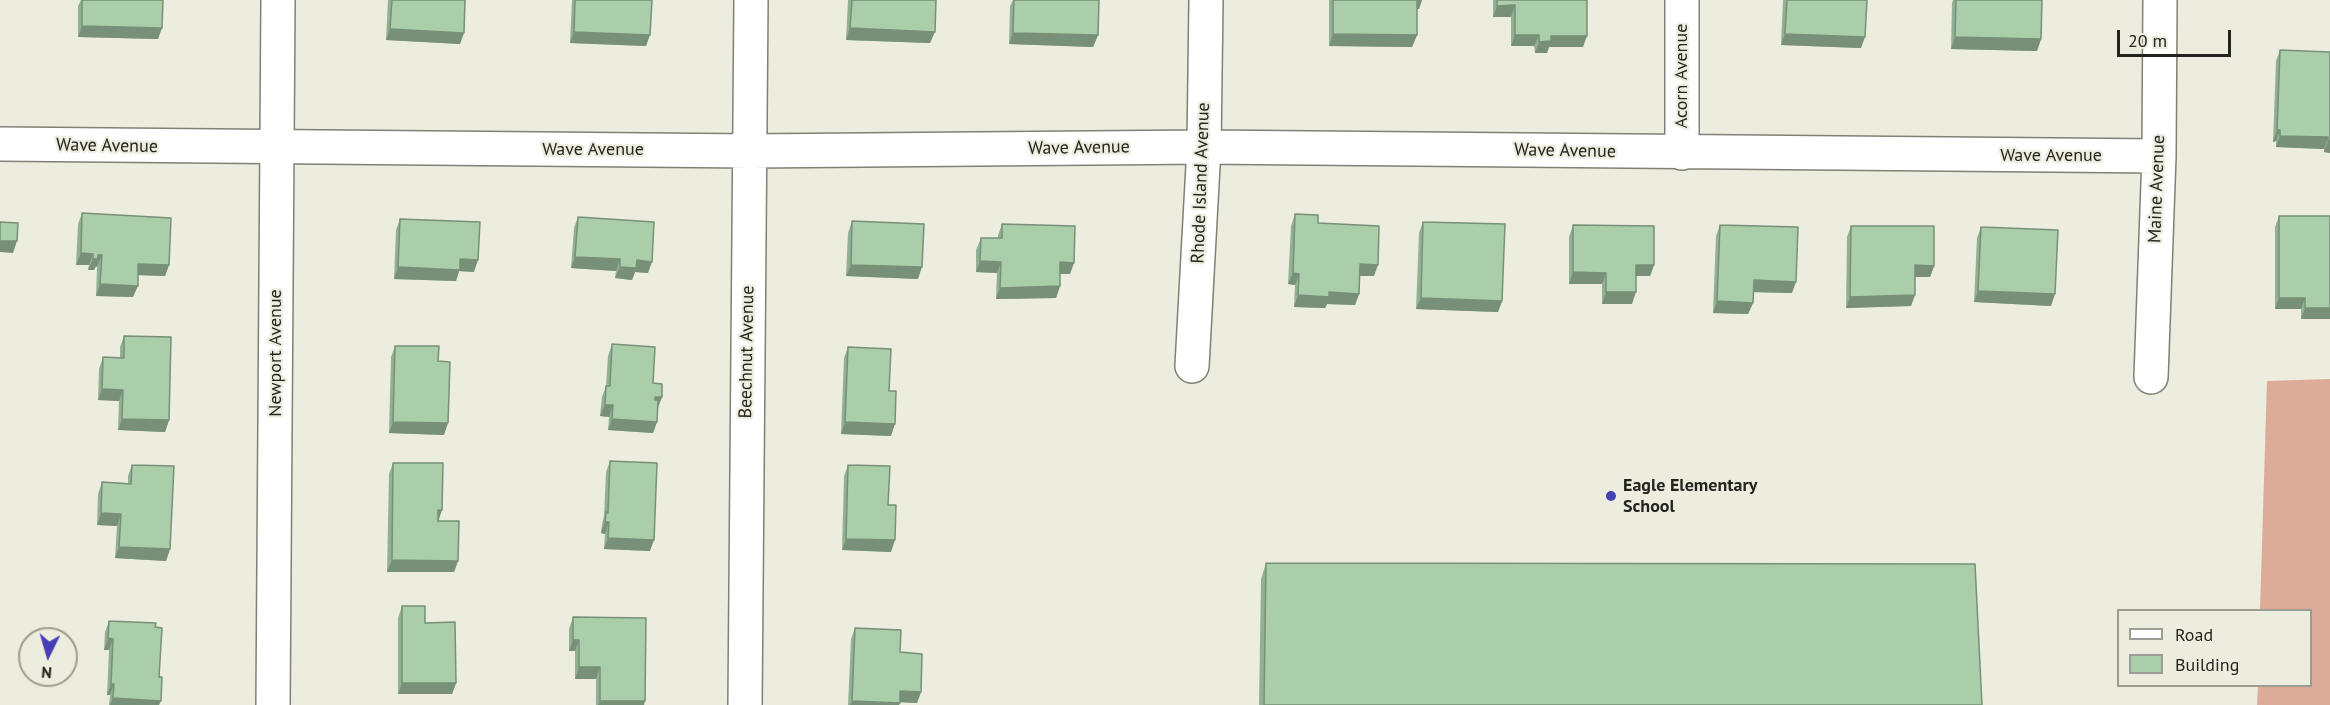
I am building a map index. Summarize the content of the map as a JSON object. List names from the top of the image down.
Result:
{
  "streets": {
    "street": [
      "Acorn Avenue",
      "Wave Avenue",
      "Rhode Island Avenue",
      "Maine Avenue",
      "Beechnut Avenue",
      "Newport Avenue"
    ]
  },
  "crossings": [
    ["Acorn Avenue", "Wave Avenue"],
    ["Wave Avenue", "Rhode Island Avenue"],
    ["Wave Avenue", "Maine Avenue"],
    ["Wave Avenue", "Beechnut Avenue"],
    ["Wave Avenue", "Newport Avenue"]
  ],
  "places": ["Eagle Elementary School"],
  "legend": ["Road", "Building"],
  "scale_bar": "20 m",
  "north": "bottom"
}
